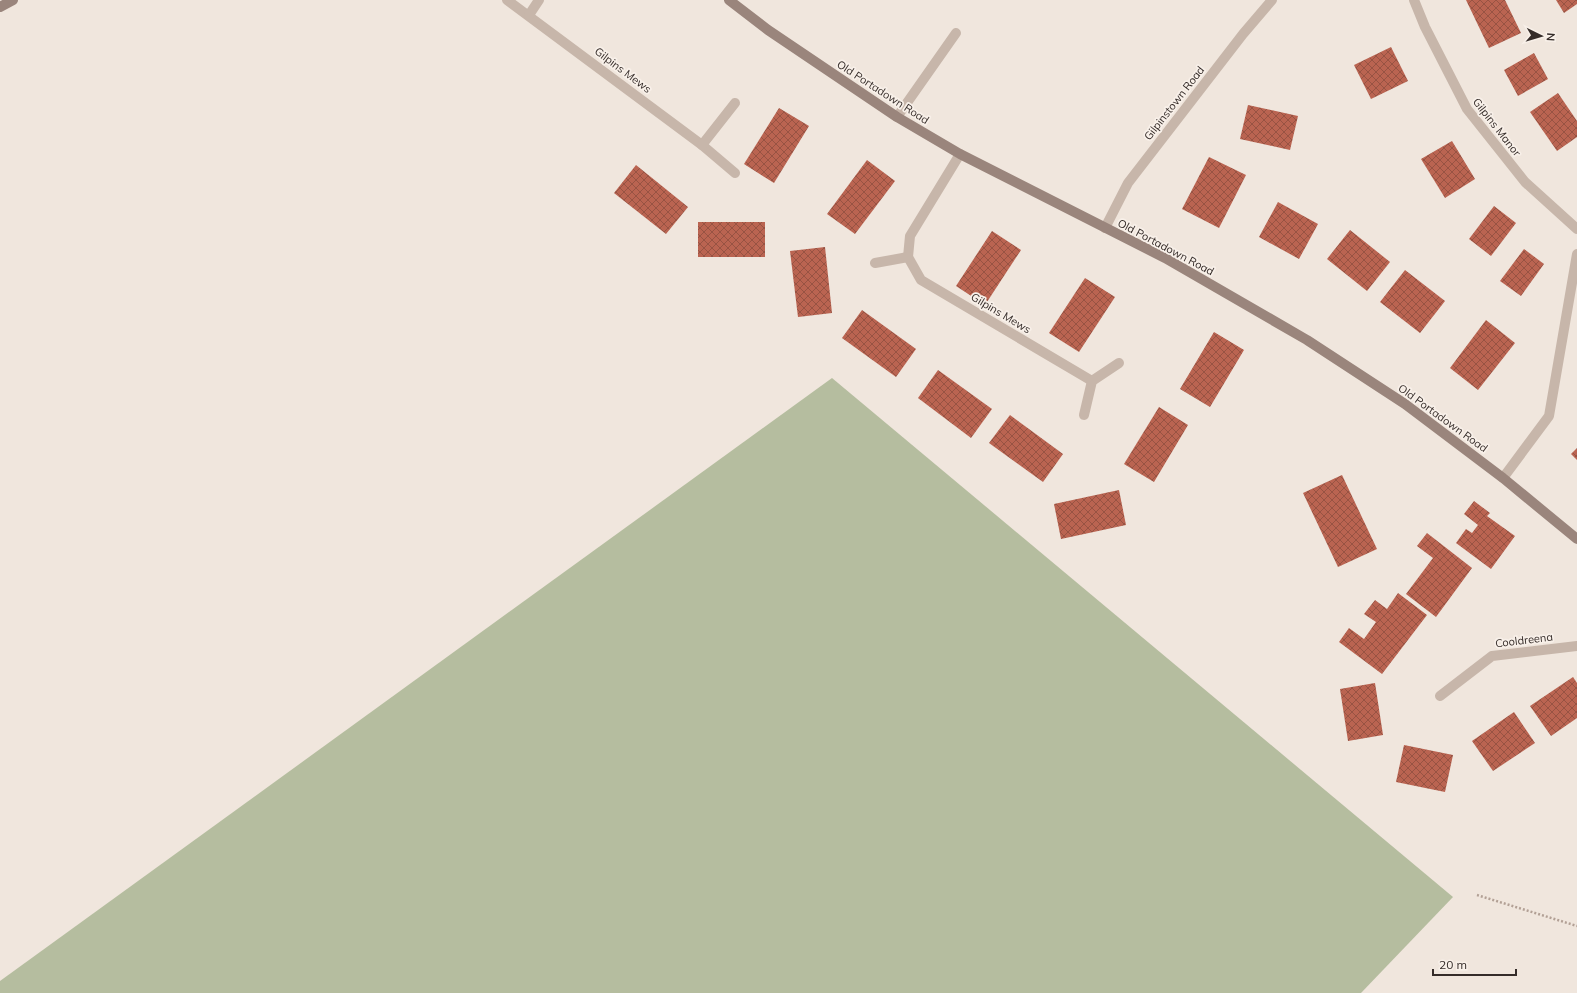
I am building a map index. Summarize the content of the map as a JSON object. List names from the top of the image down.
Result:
{
  "streets": {
    "main road": ["Old Portadown Road"],
    "street": [
      "Gilpins Mews",
      "Gilpinstown Road",
      "Gilpins Manor",
      "Cooldreena"
    ]
  },
  "crossings": [
    ["Old Portadown Road", "Gilpinstown Road"]
  ],
  "scale_bar": "20 m",
  "north": "right"
}
